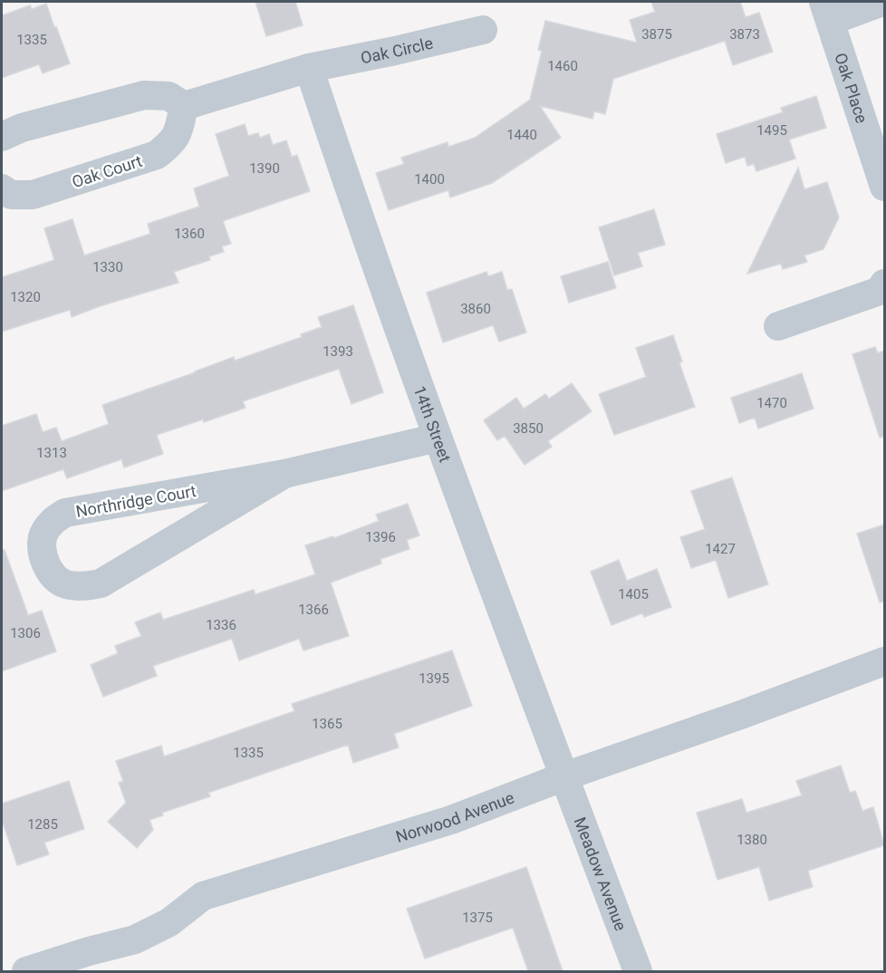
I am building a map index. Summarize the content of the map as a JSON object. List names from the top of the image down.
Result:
{
  "streets": {
    "street": [
      "Oak Circle",
      "Oak Place",
      "Oak Court",
      "14th Street",
      "Northridge Court",
      "Norwood Avenue",
      "Meadow Avenue"
    ]
  },
  "crossings": [
    ["Oak Circle", "14th Street"],
    ["14th Street", "Northridge Court"],
    ["14th Street", "Norwood Avenue"],
    ["14th Street", "Meadow Avenue"],
    ["Norwood Avenue", "Meadow Avenue"]
  ],
  "house_numbers": [
    "3875",
    "3873",
    "1335",
    "1460",
    "1495",
    "1440",
    "1390",
    "1400",
    "1360",
    "1330",
    "1320",
    "3860",
    "1393",
    "1470",
    "3850",
    "1313",
    "1396",
    "1427",
    "1405",
    "1366",
    "1336",
    "1306",
    "1395",
    "1365",
    "1335",
    "1285",
    "1380",
    "1375"
  ]
}
